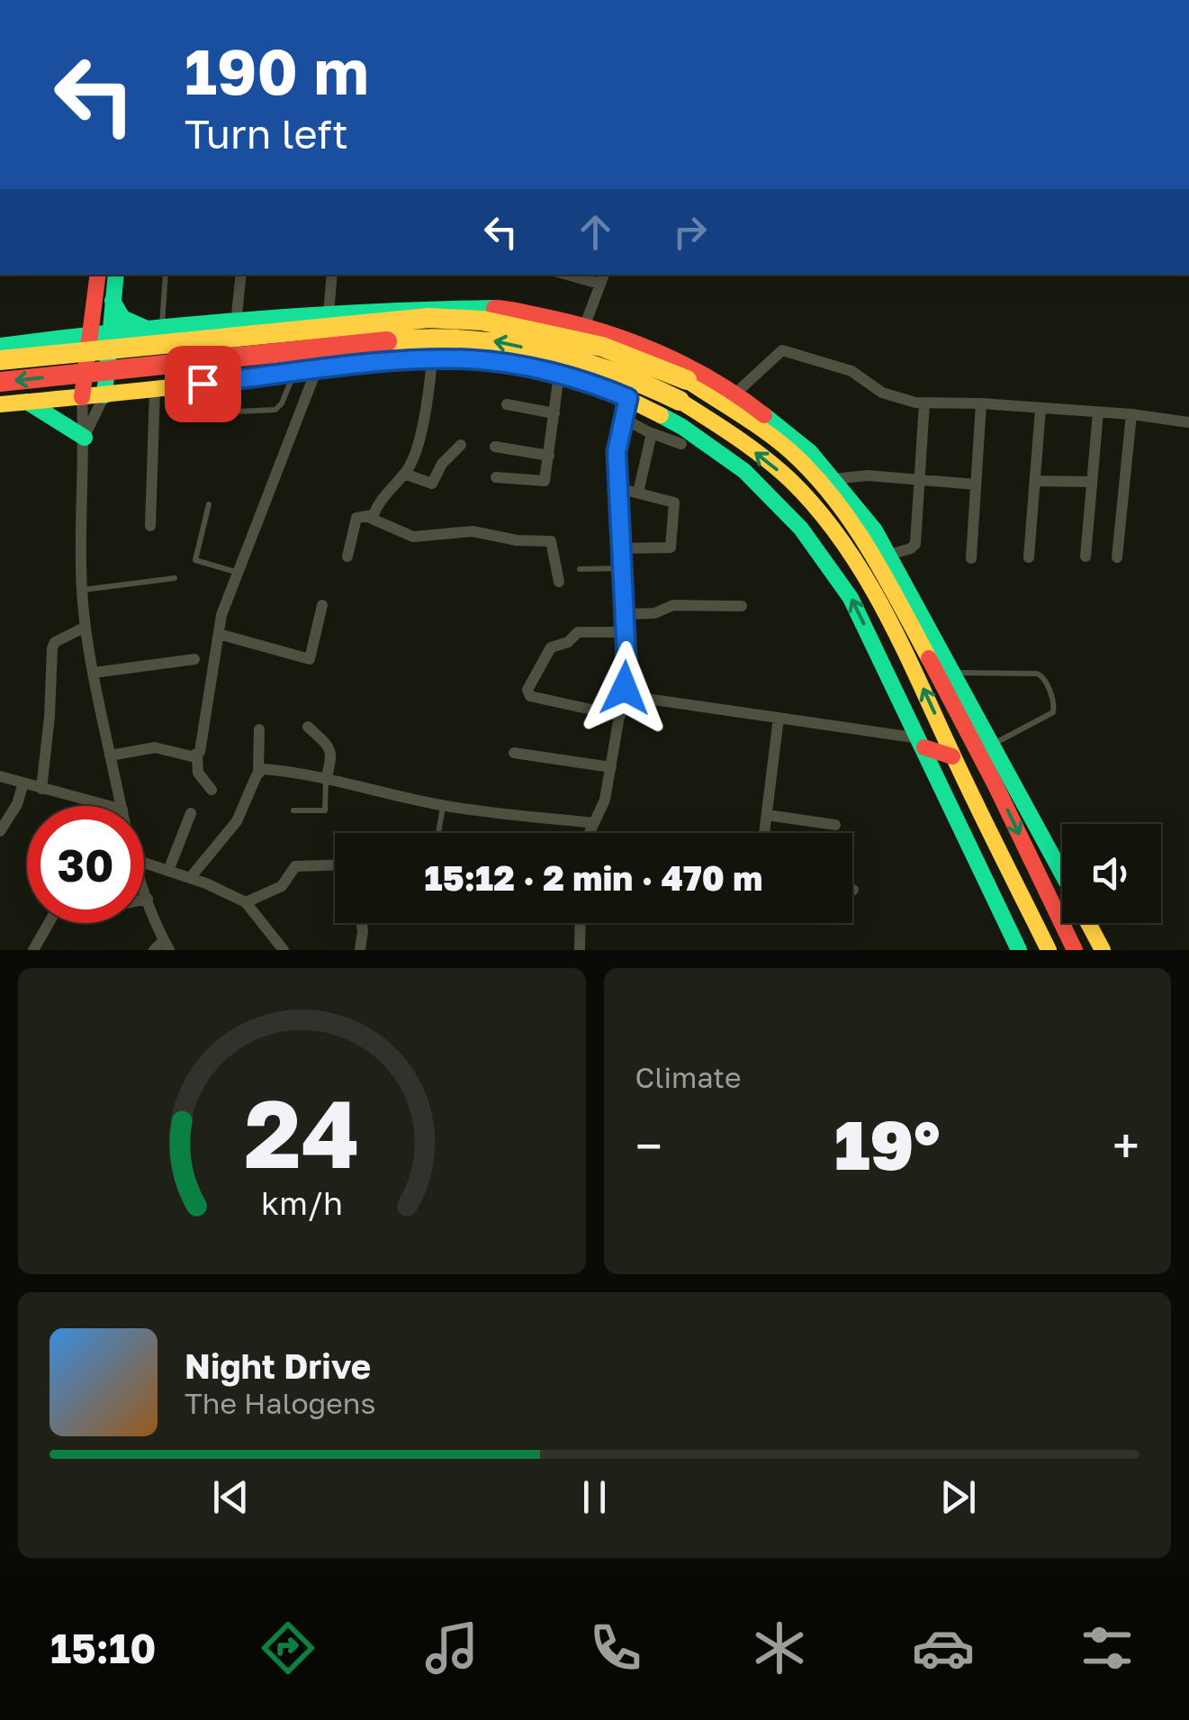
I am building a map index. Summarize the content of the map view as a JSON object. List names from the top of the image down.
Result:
{
  "page": {
    "turn": ["190 m", "Turn left"],
    "limit": "30",
    "trip": "15:12 · 2 min · 470 m",
    "tile": "Climate",
    "heat": ["−", "19°", "+"],
    "song": ["Night Drive", "The Halogens"],
    "tabs": "15:10",
    "gauge": ["24", "km/h"]
  }
}
